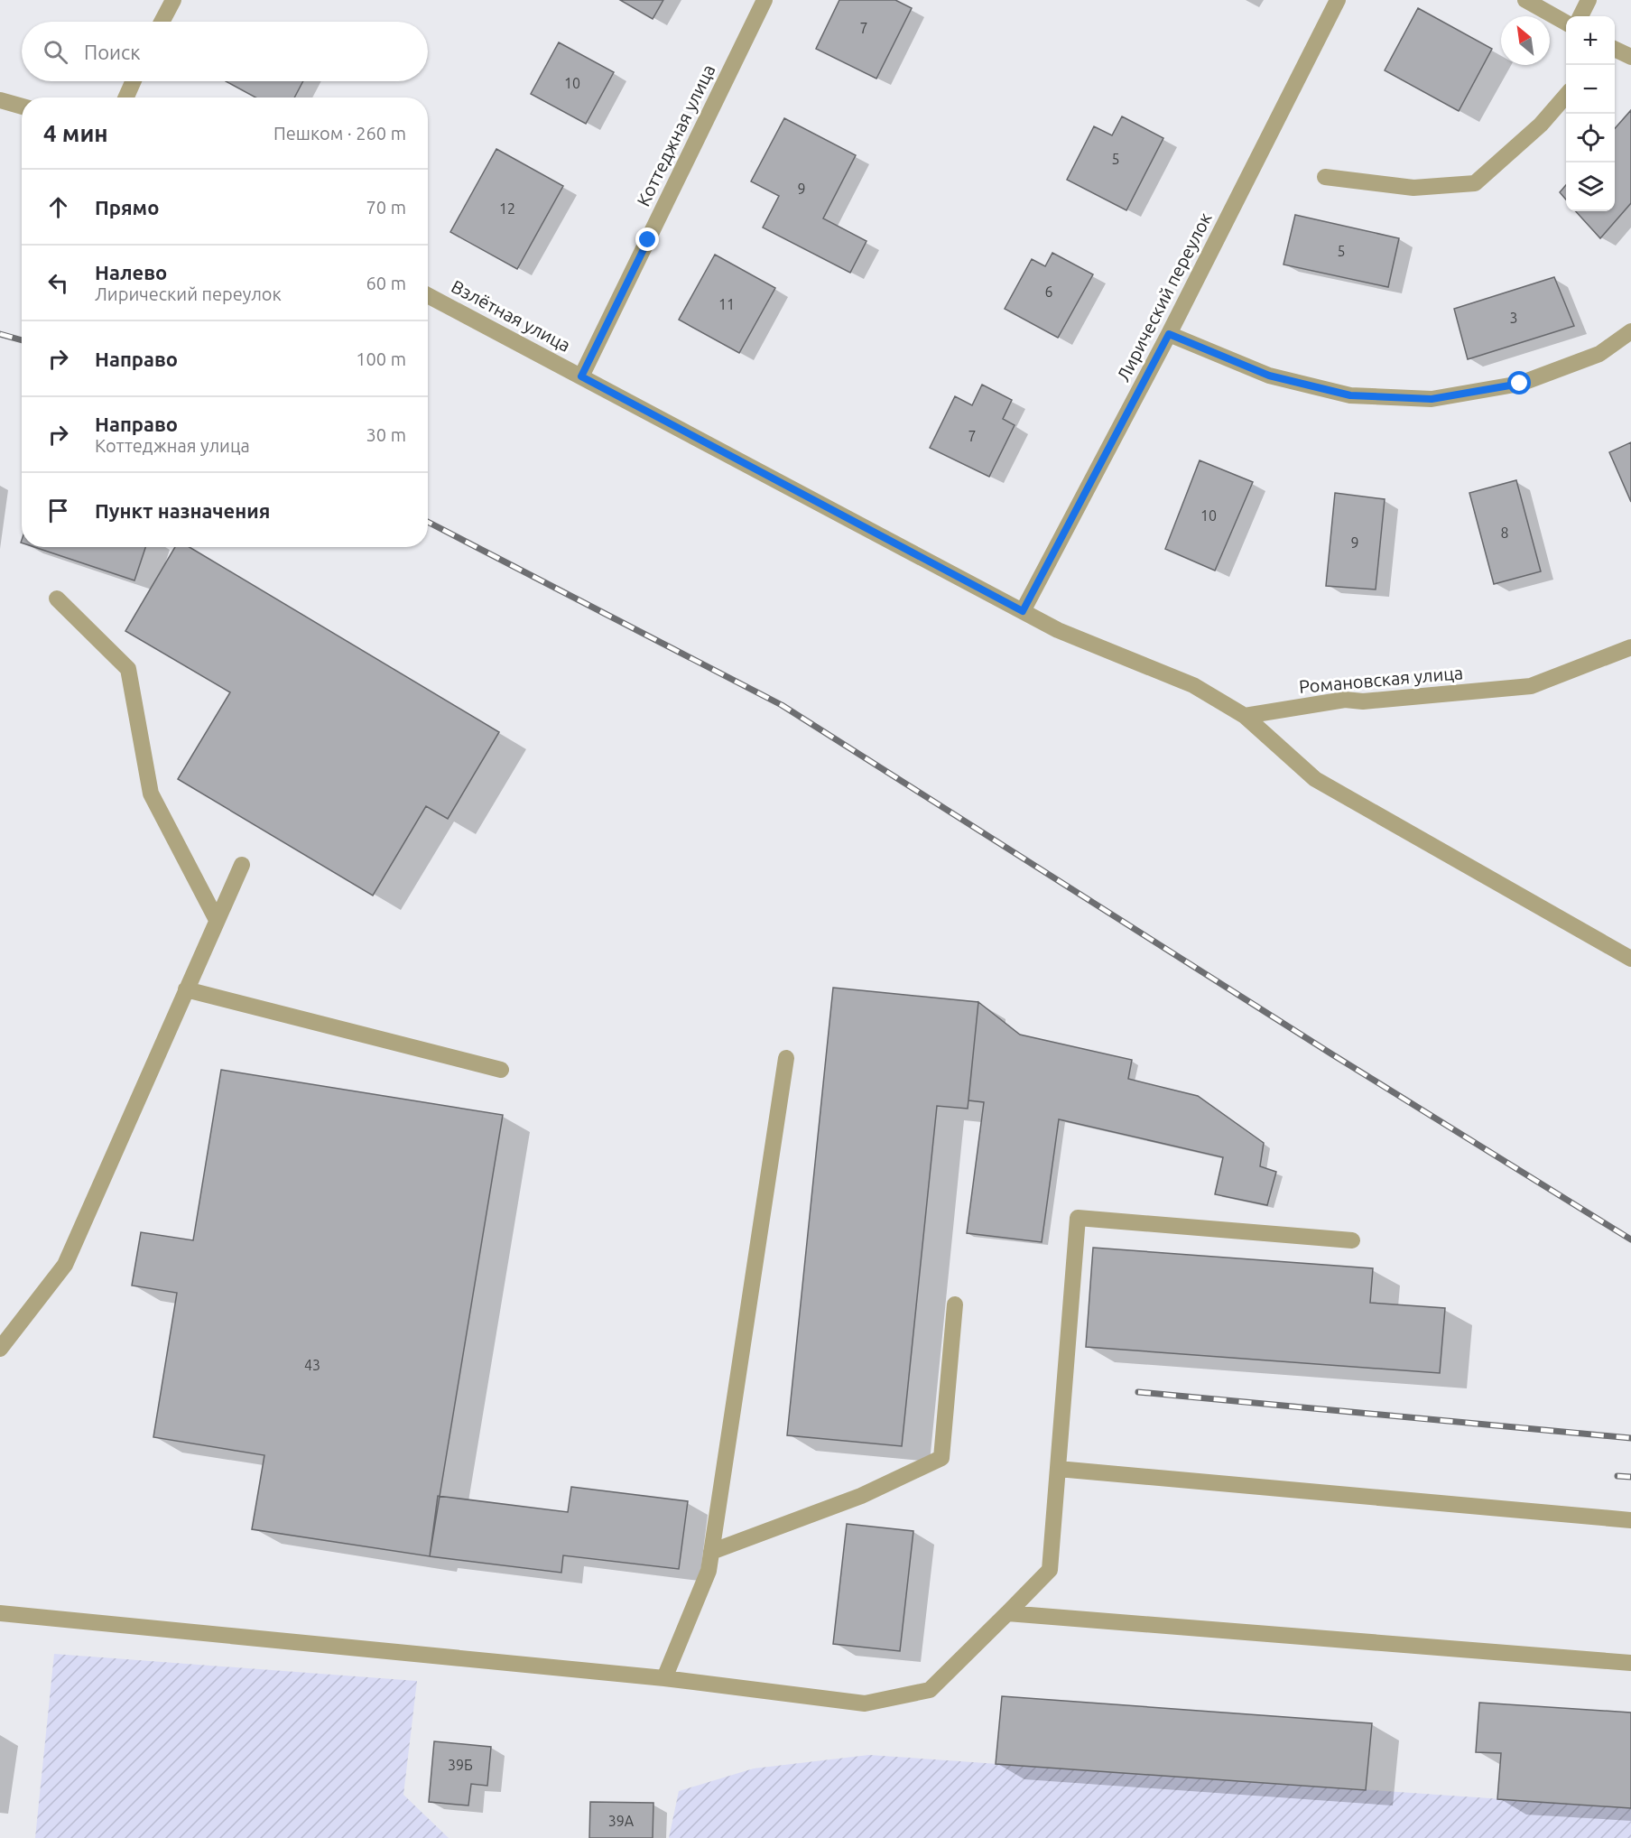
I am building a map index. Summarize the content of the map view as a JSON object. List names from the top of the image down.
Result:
{
  "streets": {
    "street": [
      "Коттеджная улица",
      "Лирический переулок",
      "Взлётная улица",
      "Романовская улица"
    ]
  },
  "crossings": [
    ["Коттеджная улица", "Взлётная улица"],
    ["Лирический переулок", "Взлётная улица"]
  ],
  "house_numbers": [
    "7",
    "10",
    "5",
    "9",
    "12",
    "5",
    "6",
    "11",
    "3",
    "7",
    "10",
    "8",
    "9",
    "43",
    "39Б",
    "39А"
  ],
  "north": "top left",
  "page": {
    "map_buttons": ["+", "−"],
    "search": "Поиск",
    "heading": ["4 мин", "Пешком · 260 m"],
    "list": [
      ["Прямо", "70 m"],
      ["Налево", "Лирический переулок", "60 m"],
      ["Направо", "100 m"],
      ["Направо", "Коттеджная улица", "30 m"],
      "Пункт назначения"
    ]
  }
}
